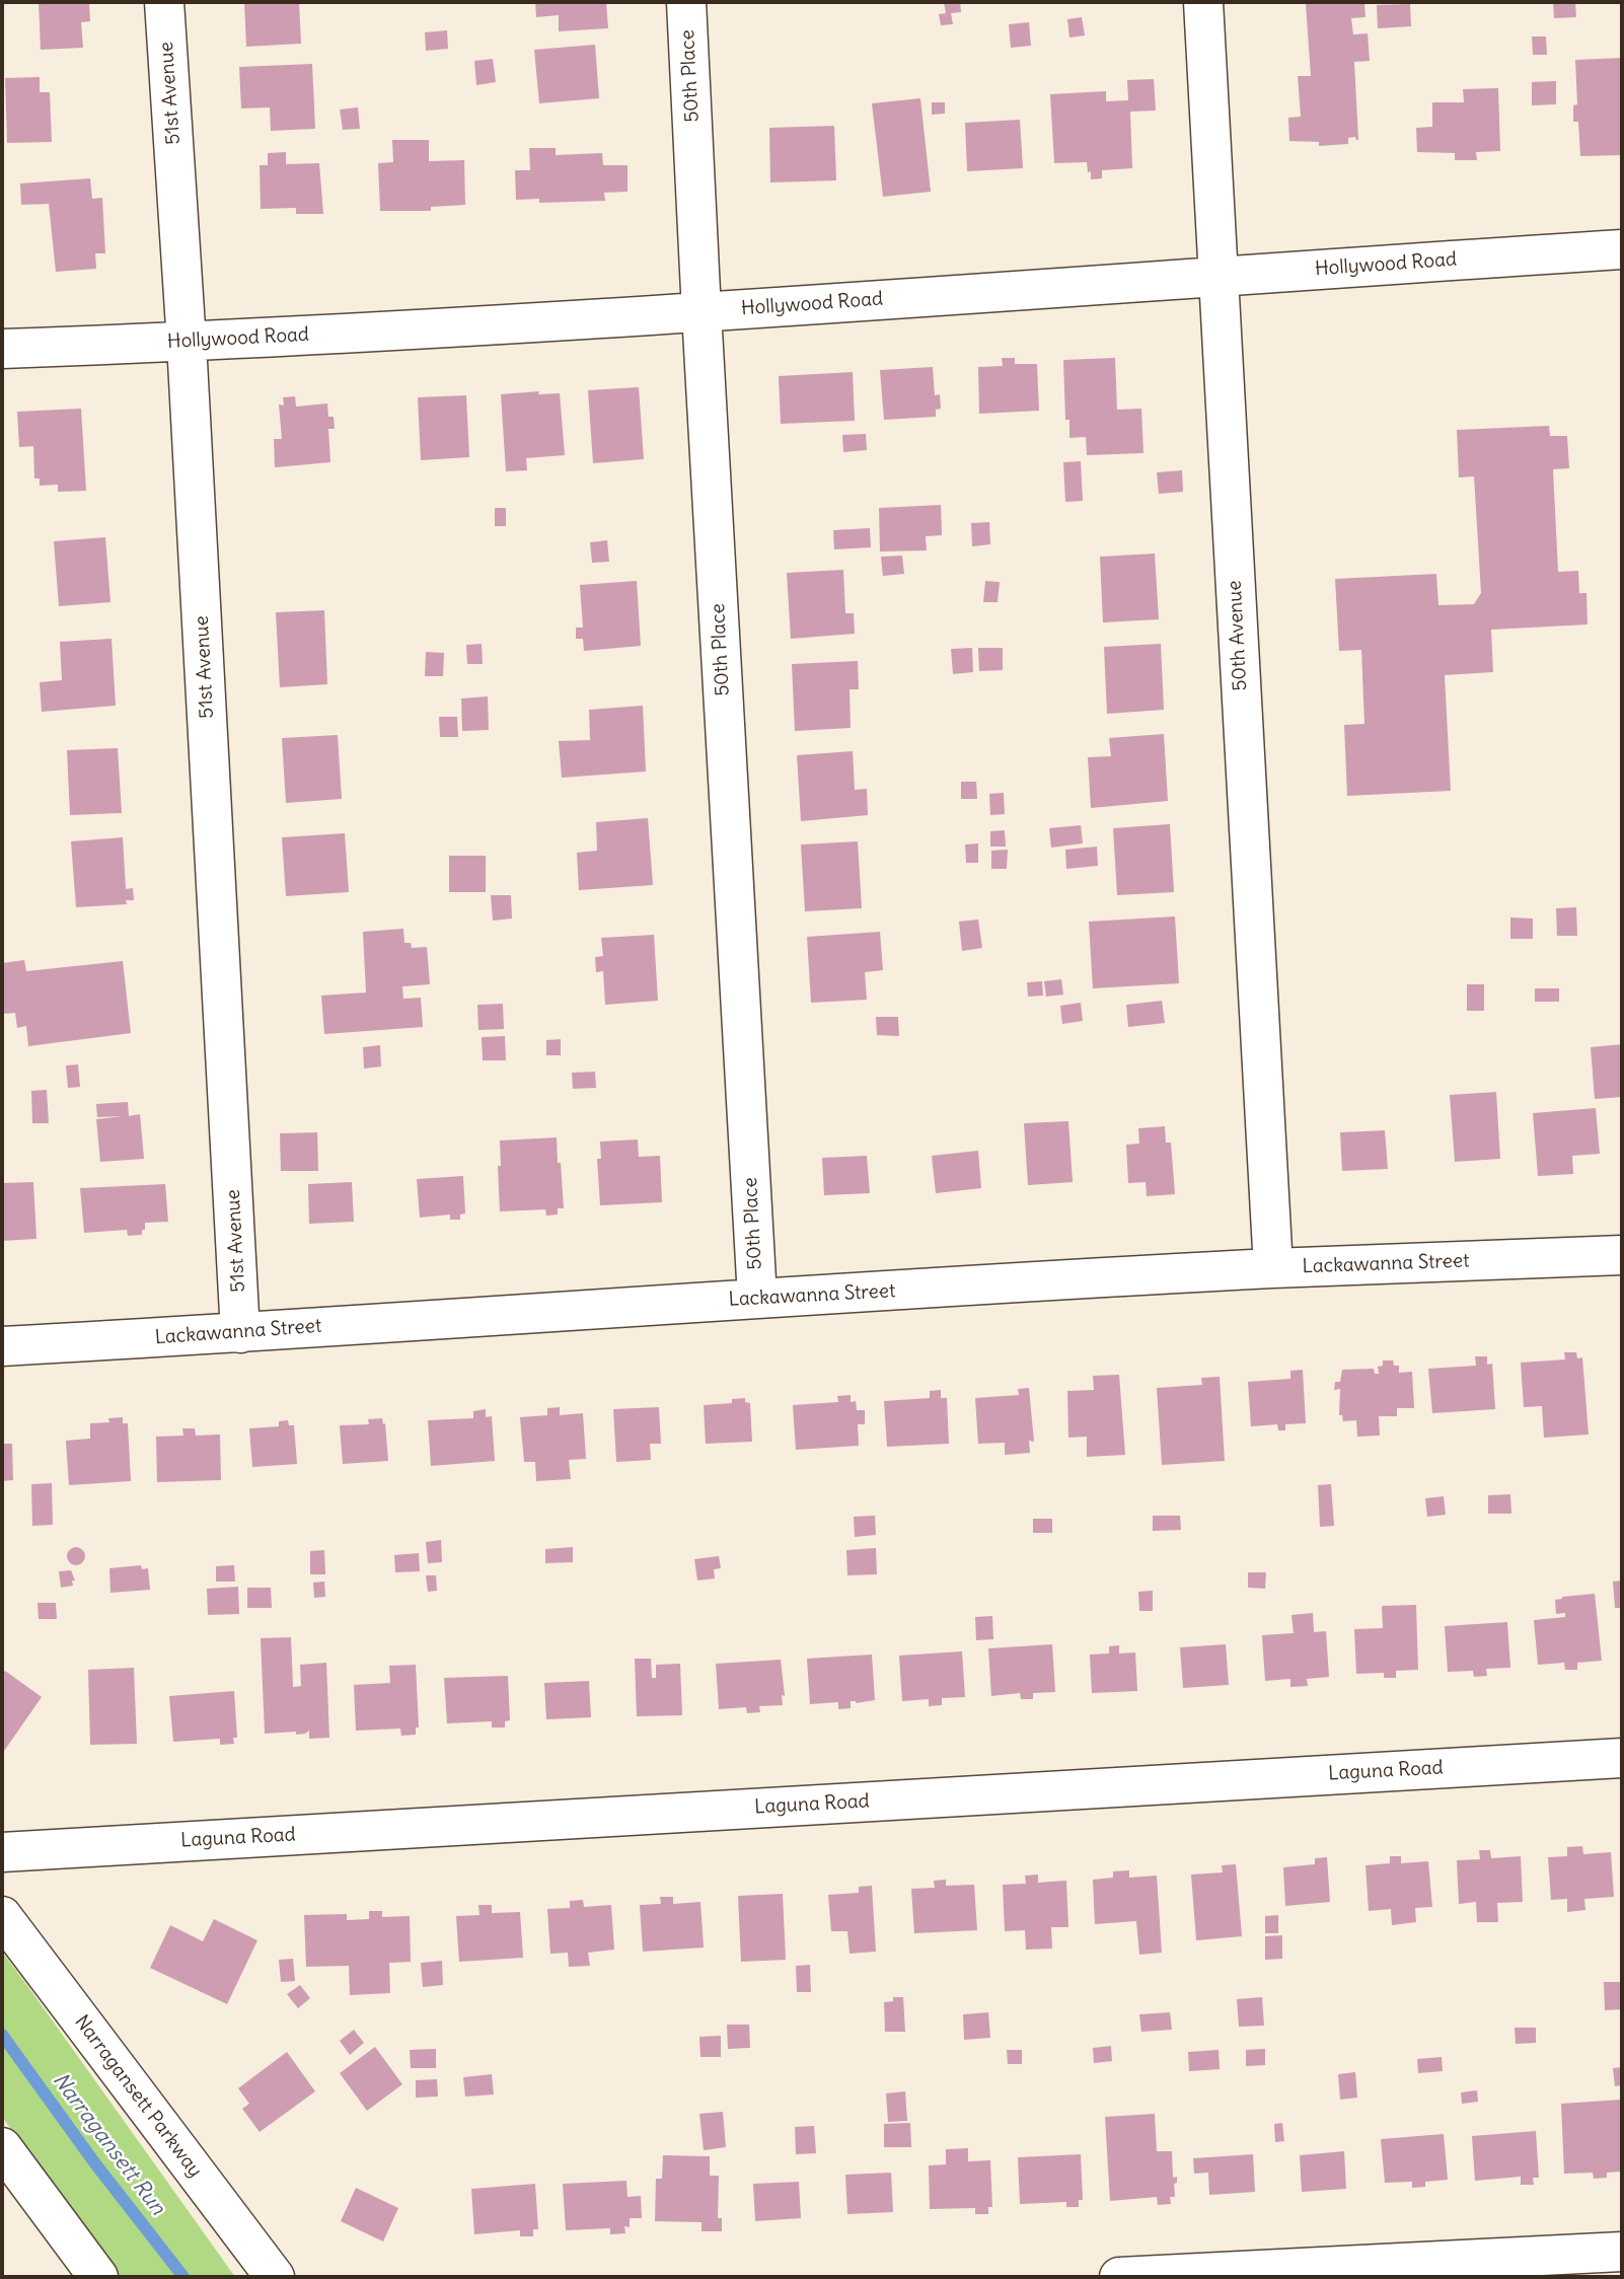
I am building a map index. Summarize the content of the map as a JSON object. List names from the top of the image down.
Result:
{
  "streets": {
    "street": [
      "50th Place",
      "51st Avenue",
      "Hollywood Road",
      "50th Avenue",
      "Lackawanna Street",
      "Laguna Road",
      "Narragansett Parkway"
    ]
  },
  "crossings": [
    ["50th Place", "Hollywood Road"],
    ["50th Place", "Lackawanna Street"],
    ["51st Avenue", "Hollywood Road"],
    ["51st Avenue", "Lackawanna Street"],
    ["Hollywood Road", "50th Avenue"],
    ["50th Avenue", "Lackawanna Street"]
  ],
  "water": ["Narragansett Run"]
}
